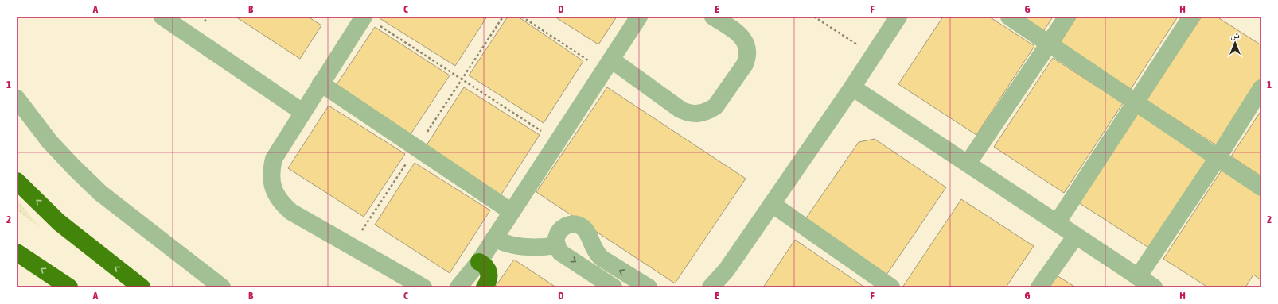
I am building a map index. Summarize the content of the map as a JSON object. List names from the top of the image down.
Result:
{
  "north": "top",
  "grid": {
    "columns": [
      "A",
      "B",
      "C",
      "D",
      "E",
      "F",
      "G",
      "H"
    ],
    "rows": ["1", "2"]
  }
}
